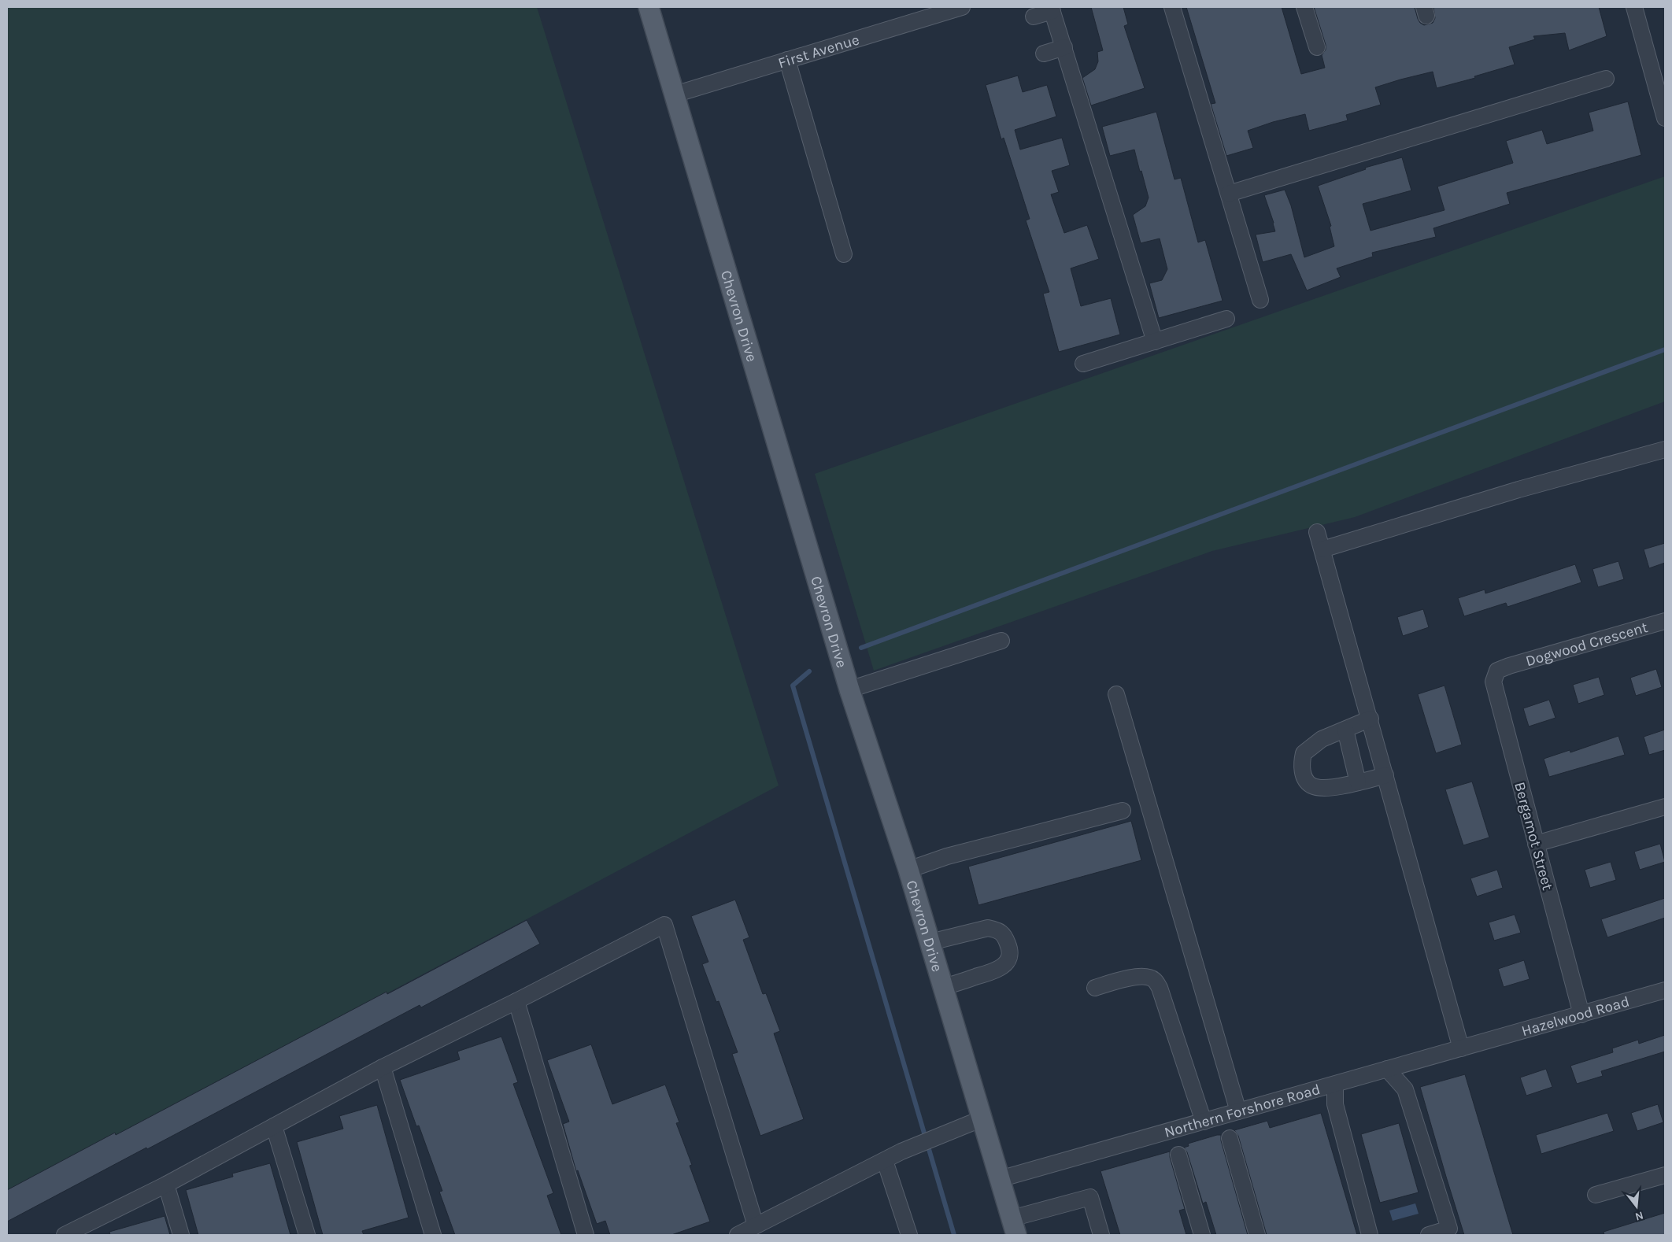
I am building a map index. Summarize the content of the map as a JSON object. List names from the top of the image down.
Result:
{
  "streets": {
    "main road": ["Chevron Drive"],
    "street": [
      "First Avenue",
      "Dogwood Crescent",
      "Bergamot Street",
      "Hazelwood Road",
      "Northern Forshore Road"
    ]
  },
  "crossings": [
    ["First Avenue", "Chevron Drive"],
    ["Chevron Drive", "Northern Forshore Road"],
    ["Dogwood Crescent", "Bergamot Street"],
    ["Bergamot Street", "Hazelwood Road"],
    ["Hazelwood Road", "Northern Forshore Road"]
  ],
  "north": "bottom"
}
